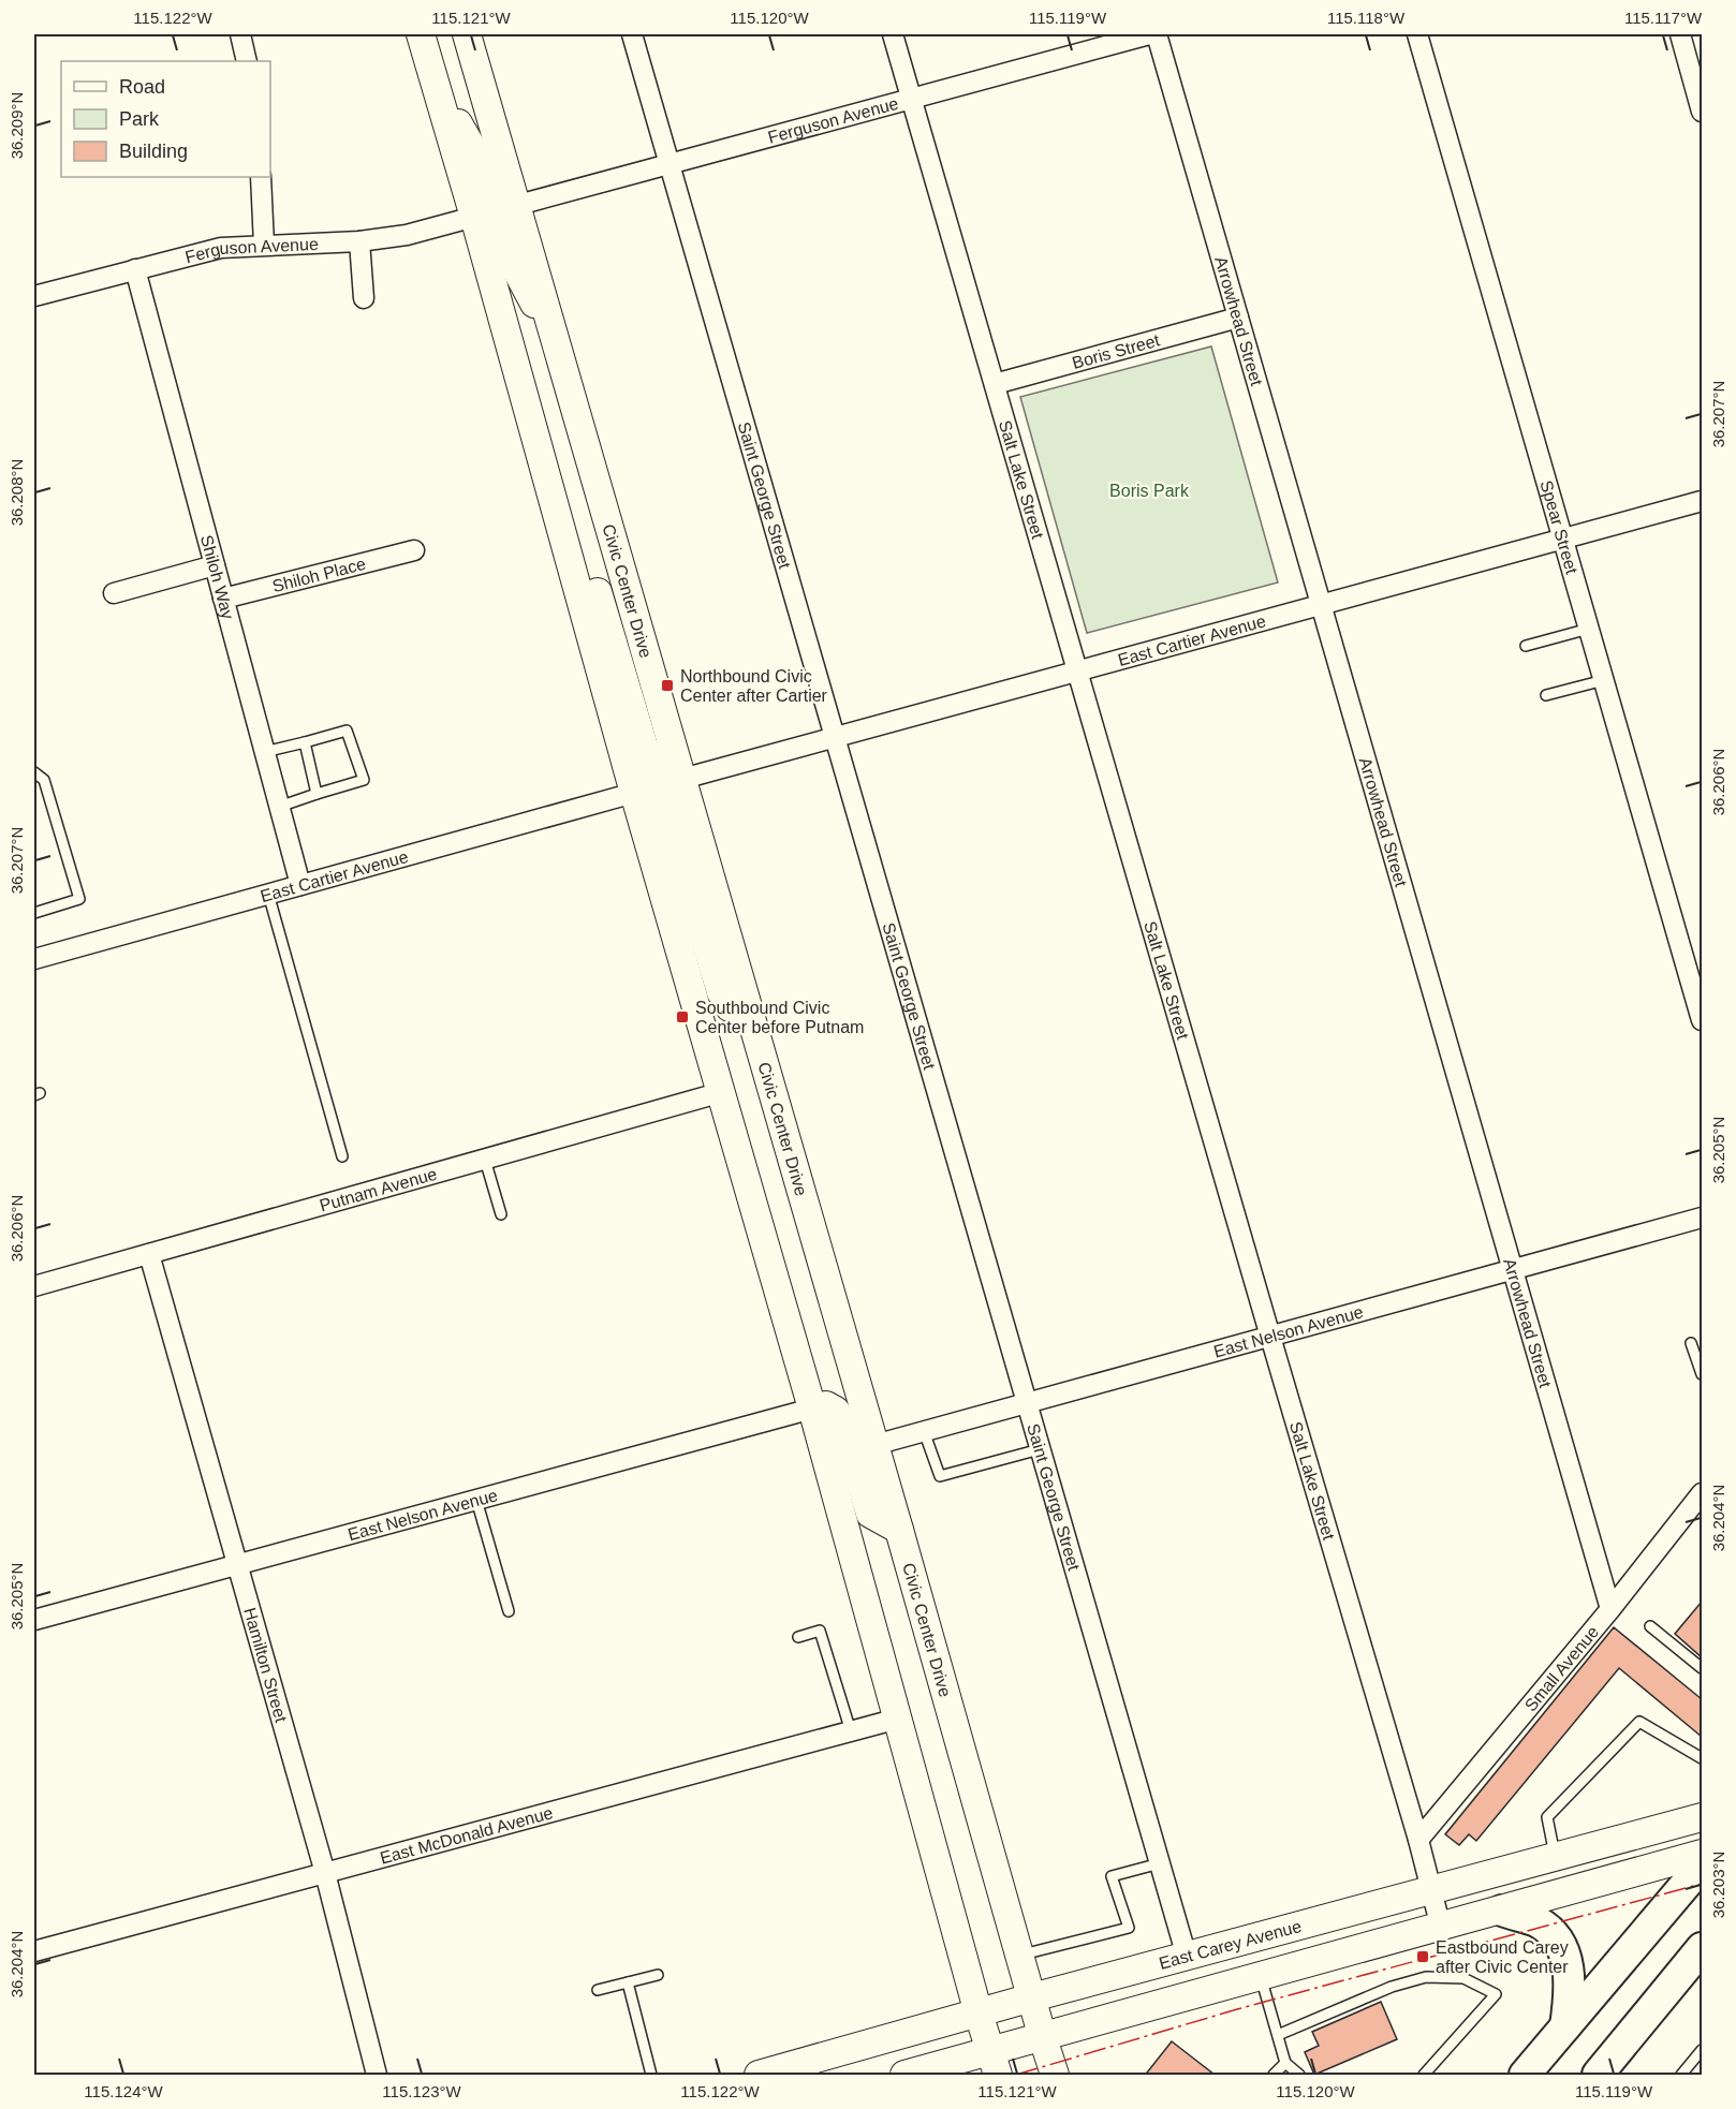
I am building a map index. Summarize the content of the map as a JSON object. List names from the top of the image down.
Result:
{
  "streets": {
    "main road": ["Civic Center Drive", "East Carey Avenue"],
    "street": [
      "Ferguson Avenue",
      "Arrowhead Street",
      "Boris Street",
      "Salt Lake Street",
      "Saint George Street",
      "Spear Street",
      "Shiloh Place",
      "Shiloh Way",
      "East Cartier Avenue",
      "Putnam Avenue",
      "East Nelson Avenue",
      "Hamilton Street",
      "Small Avenue",
      "East McDonald Avenue"
    ]
  },
  "crossings": [
    ["Ferguson Avenue", "Salt Lake Street"],
    ["Ferguson Avenue", "Saint George Street"],
    ["Ferguson Avenue", "Shiloh Way"],
    ["Ferguson Avenue", "Civic Center Drive"],
    ["Arrowhead Street", "Boris Street"],
    ["Arrowhead Street", "East Cartier Avenue"],
    ["Arrowhead Street", "East Nelson Avenue"],
    ["Arrowhead Street", "Small Avenue"],
    ["Boris Street", "Salt Lake Street"],
    ["Salt Lake Street", "East Cartier Avenue"],
    ["Salt Lake Street", "East Nelson Avenue"],
    ["Salt Lake Street", "Small Avenue"],
    ["Salt Lake Street", "East Carey Avenue"],
    ["Saint George Street", "East Cartier Avenue"],
    ["Saint George Street", "East Nelson Avenue"],
    ["Saint George Street", "East Carey Avenue"],
    ["Spear Street", "East Cartier Avenue"],
    ["Shiloh Place", "Shiloh Way"],
    ["Shiloh Way", "East Cartier Avenue"],
    ["Civic Center Drive", "East Cartier Avenue"],
    ["Civic Center Drive", "East Nelson Avenue"],
    ["Civic Center Drive", "East Carey Avenue"],
    ["Putnam Avenue", "Hamilton Street"],
    ["East Nelson Avenue", "Hamilton Street"],
    ["Hamilton Street", "East McDonald Avenue"]
  ],
  "parks": ["Boris Park"],
  "places": {
    "transit": ["Northbound Civic Center after Cartier", "Southbound Civic Center before Putnam", "Eastbound Carey after Civic Center"]
  },
  "legend": ["Road", "Park", "Building"],
  "coordinates": [
    "115.122°W",
    "115.121°W",
    "115.120°W",
    "115.119°W",
    "115.118°W",
    "115.117°W",
    "36.209°N",
    "36.207°N",
    "36.208°N",
    "36.206°N",
    "36.205°N",
    "36.204°N",
    "36.203°N",
    "115.124°W",
    "115.123°W"
  ]
}
